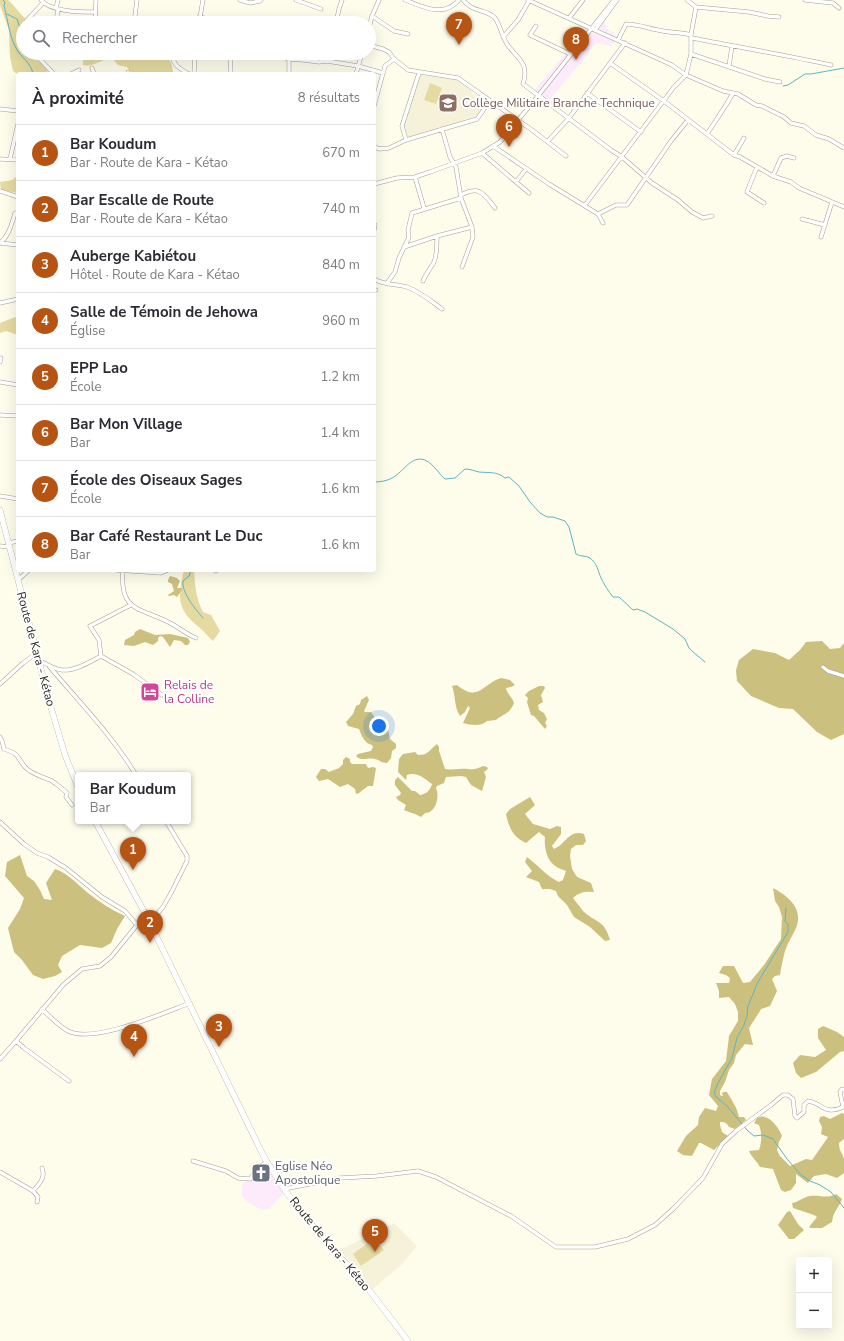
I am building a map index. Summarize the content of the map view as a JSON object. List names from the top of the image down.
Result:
{
  "streets": {
    "main road": ["Route de Kara - Kétao"]
  },
  "places": {
    "school or university": ["Collège Militaire Branche Technique"],
    "hotel": ["Relais de la Colline"],
    "church": ["Eglise Néo Apostolique"]
  },
  "page": {
    "pins": [
      "7",
      "8",
      "6",
      "1",
      "2",
      "3",
      "4",
      "5"
    ],
    "search": "Rechercher",
    "heading": ["À proximité", "8 résultats"],
    "list": [
      {
        "mark": "1",
        "name": "Bar Koudum",
        "note": "Bar · Route de Kara - Kétao",
        "value": "670 m"
      },
      {
        "mark": "2",
        "name": "Bar Escalle de Route",
        "note": "Bar · Route de Kara - Kétao",
        "value": "740 m"
      },
      {
        "mark": "3",
        "name": "Auberge Kabiétou",
        "note": "Hôtel · Route de Kara - Kétao",
        "value": "840 m"
      },
      {
        "mark": "4",
        "name": "Salle de Témoin de Jehowa",
        "note": "Église",
        "value": "960 m"
      },
      {
        "mark": "5",
        "name": "EPP Lao",
        "note": "École",
        "value": "1.2 km"
      },
      {
        "mark": "6",
        "name": "Bar Mon Village",
        "note": "Bar",
        "value": "1.4 km"
      },
      {
        "mark": "7",
        "name": "École des Oiseaux Sages",
        "note": "École",
        "value": "1.6 km"
      },
      {
        "mark": "8",
        "name": "Bar Café Restaurant Le Duc",
        "note": "Bar",
        "value": "1.6 km"
      }
    ],
    "popup": ["Bar Koudum", "Bar"],
    "map_buttons": ["+", "−"]
  }
}
